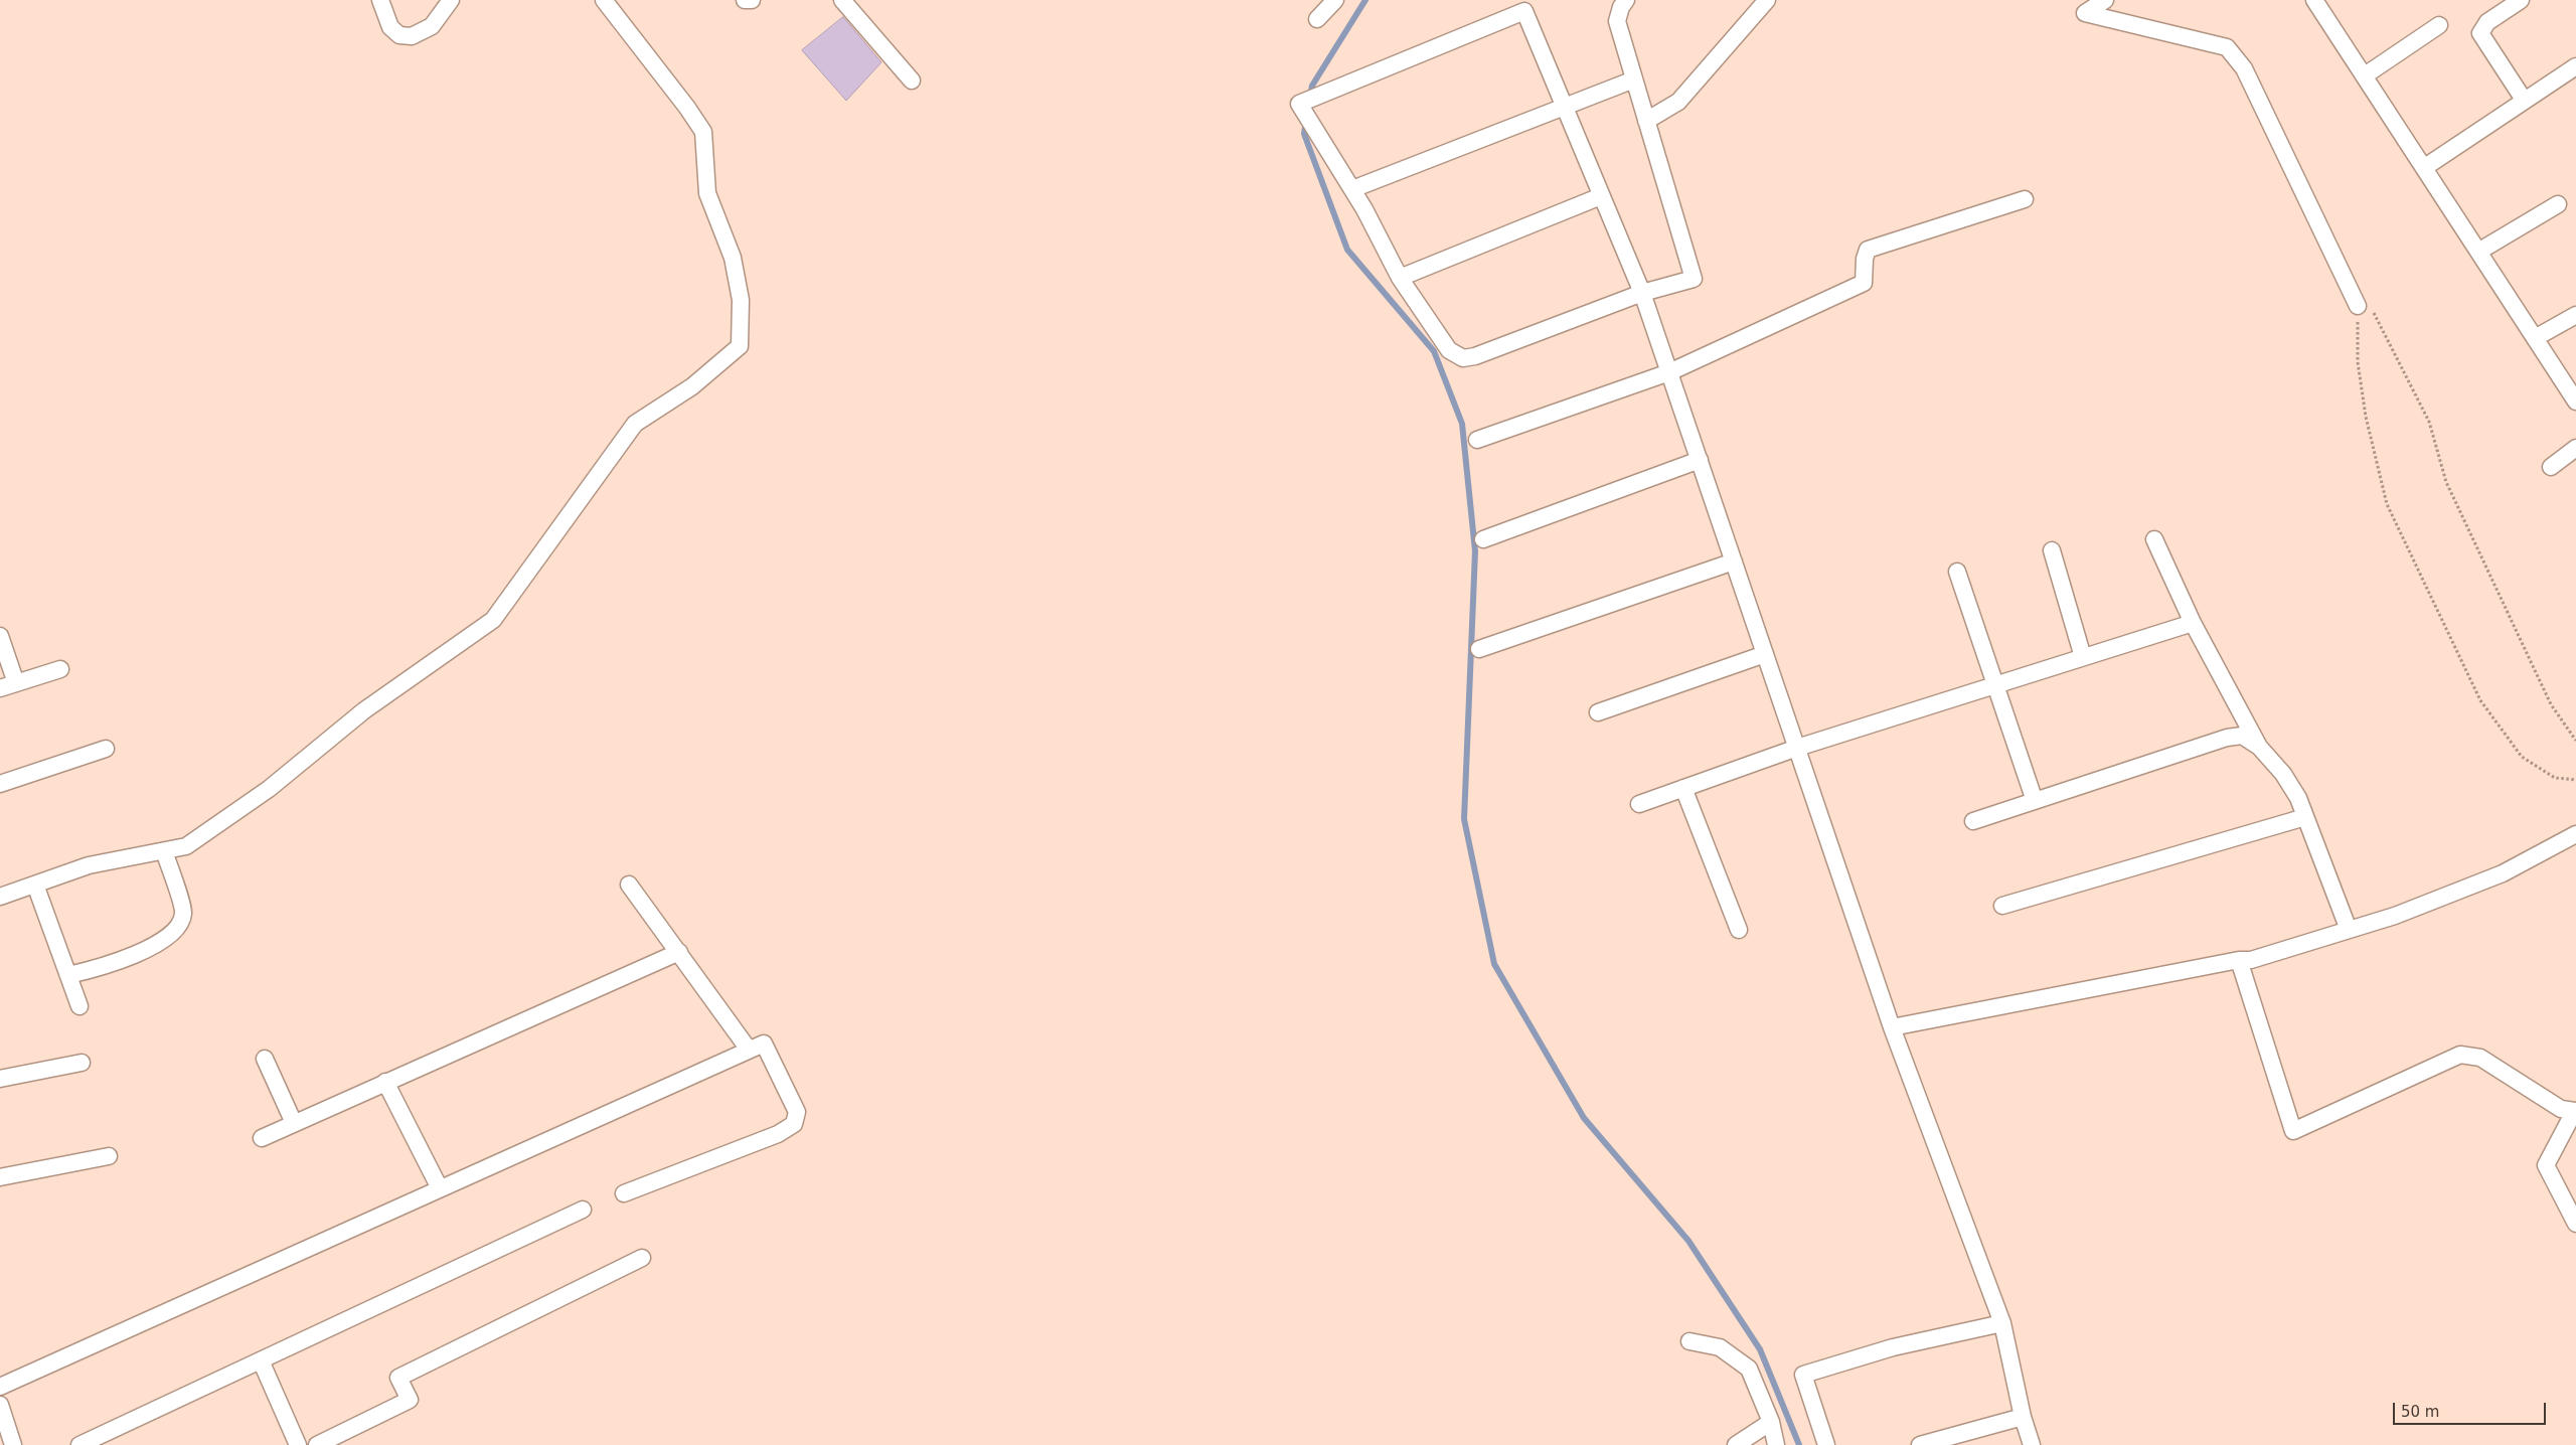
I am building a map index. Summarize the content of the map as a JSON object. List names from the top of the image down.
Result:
{
  "scale_bar": "50 m"
}
